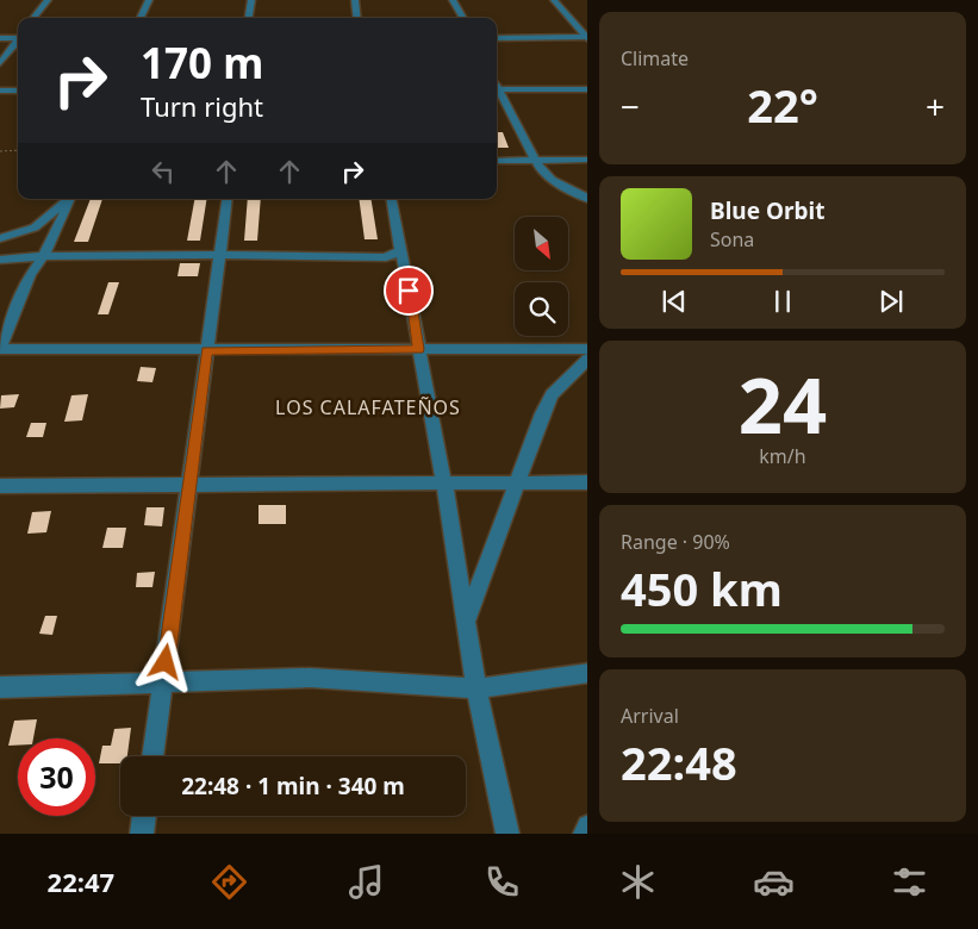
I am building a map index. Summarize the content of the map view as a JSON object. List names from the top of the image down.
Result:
{
  "districts": ["LOS CALAFATEÑOS"],
  "north": "bottom right",
  "page": {
    "tile": [
      "Climate",
      ["24", "km/h"],
      ["Range · 90%", "450 km"],
      ["Arrival", "22:48"]
    ],
    "turn": ["170 m", "Turn right"],
    "heat": ["−", "22°", "+"],
    "song": ["Blue Orbit", "Sona"],
    "limit": "30",
    "trip": "22:48 · 1 min · 340 m",
    "tabs": "22:47"
  }
}
